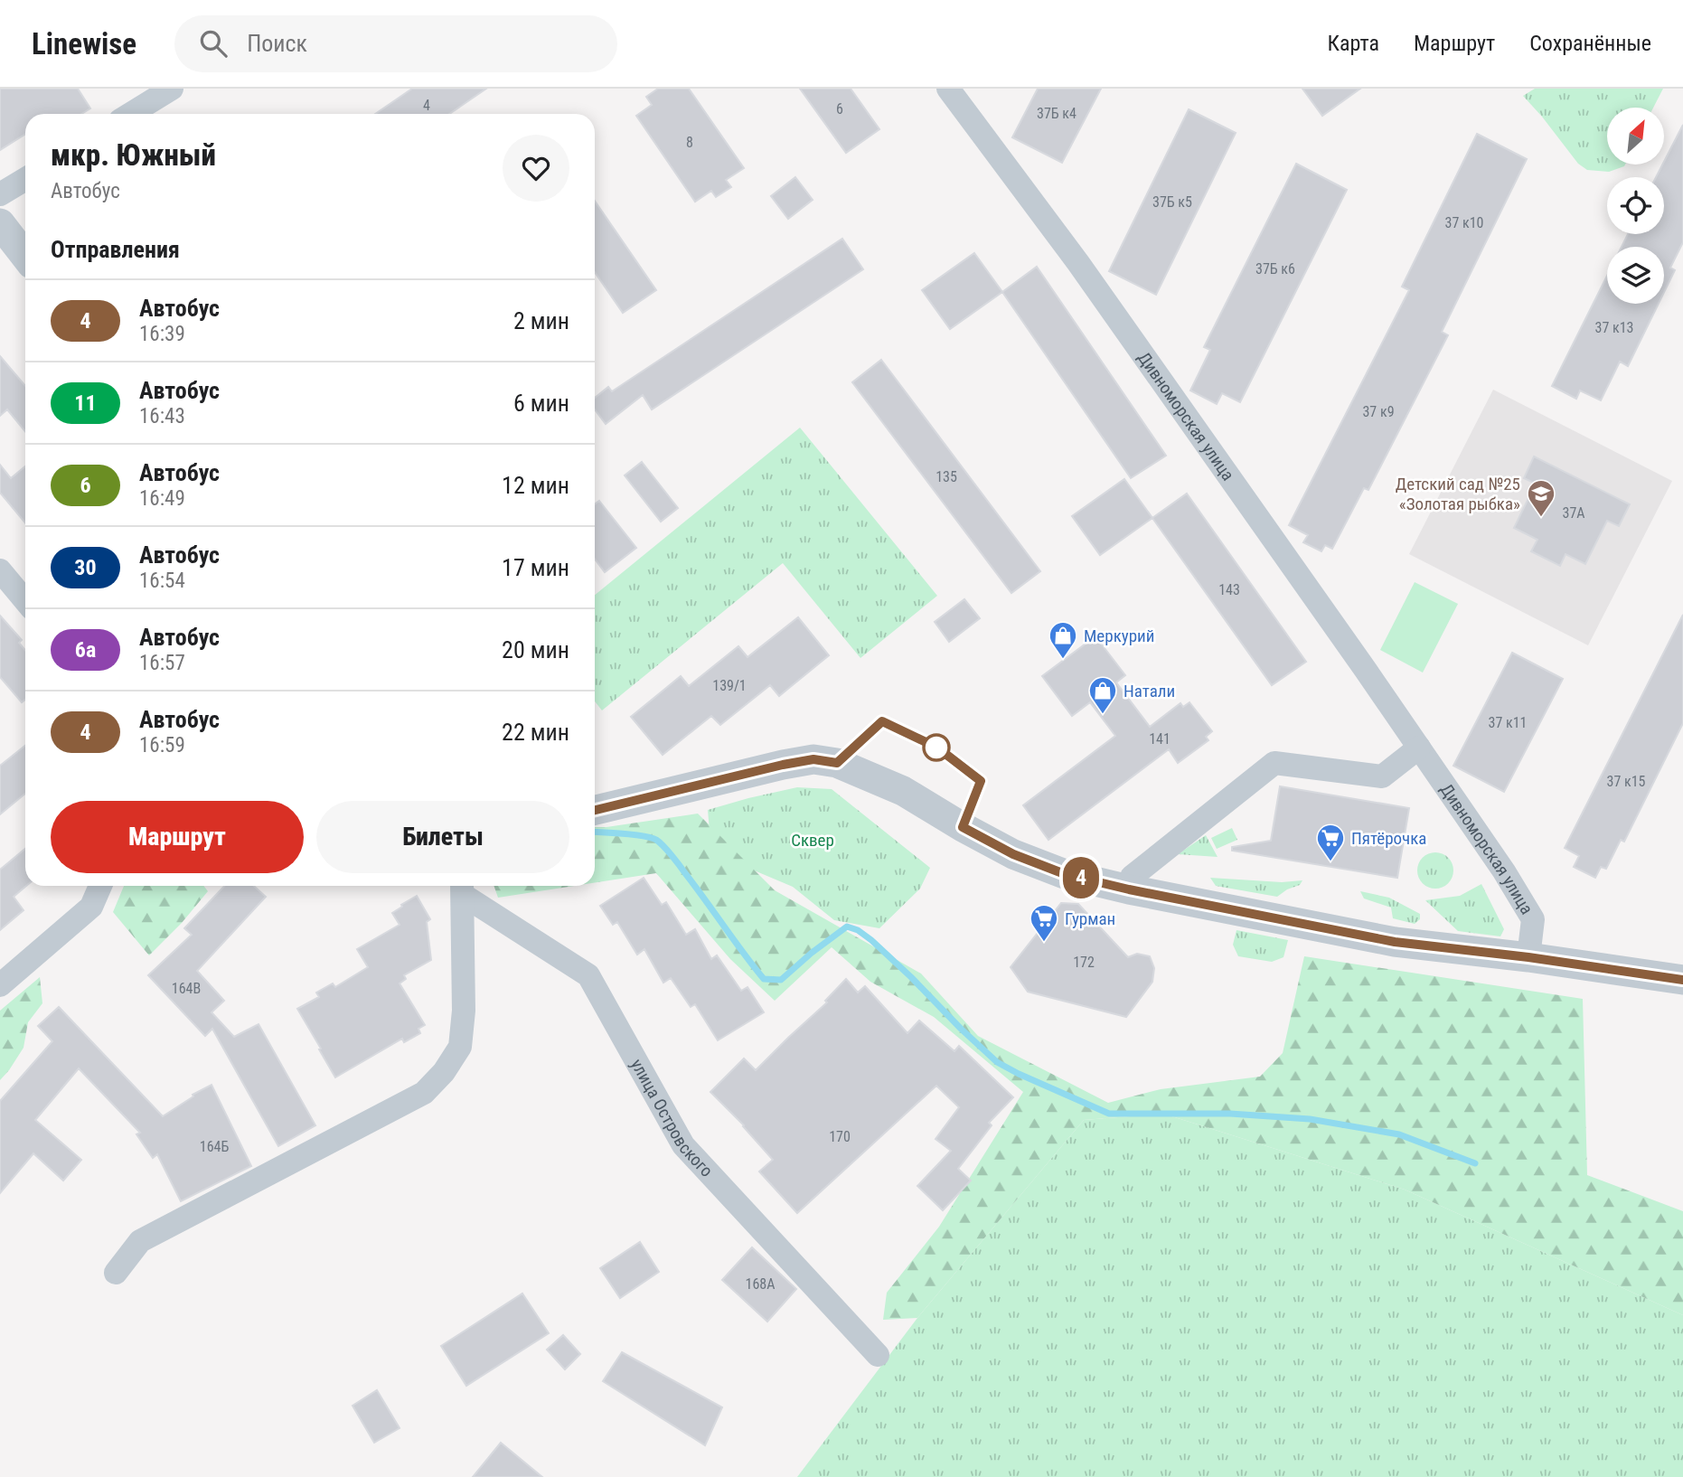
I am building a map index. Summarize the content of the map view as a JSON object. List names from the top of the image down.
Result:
{
  "streets": {
    "street": ["Дивноморская улица", "улица Островского"]
  },
  "parks": ["Сквер"],
  "places": {
    "school or university": ["Детский сад №25 «Золотая рыбка»"],
    "shop": ["Меркурий", "Натали"],
    "supermarket": ["Пятёрочка", "Гурман"]
  },
  "lines": ["bus line 4"],
  "house_numbers": [
    "4",
    "6",
    "37Б к4",
    "8",
    "37Б к5",
    "37 к10",
    "37Б к6",
    "37 к13",
    "37 к9",
    "135",
    "37А",
    "143",
    "139/1",
    "37 к11",
    "141",
    "37 к15",
    "172",
    "164В",
    "170",
    "164Б",
    "168А"
  ],
  "north": "top right",
  "page": {
    "header": "Linewise",
    "search": "Поиск",
    "nav": ["Карта", "Маршрут", "Сохранённые"],
    "on_map": "4",
    "heading": [
      ["мкр. Южный", "Автобус"],
      "Отправления"
    ],
    "list": [
      {
        "mark": "4",
        "name": "Автобус",
        "note": "16:39",
        "value": "2 мин"
      },
      {
        "mark": "11",
        "name": "Автобус",
        "note": "16:43",
        "value": "6 мин"
      },
      {
        "mark": "6",
        "name": "Автобус",
        "note": "16:49",
        "value": "12 мин"
      },
      {
        "mark": "30",
        "name": "Автобус",
        "note": "16:54",
        "value": "17 мин"
      },
      {
        "mark": "6а",
        "name": "Автобус",
        "note": "16:57",
        "value": "20 мин"
      },
      {
        "mark": "4",
        "name": "Автобус",
        "note": "16:59",
        "value": "22 мин"
      }
    ],
    "buttons": ["Маршрут", "Билеты"]
  }
}
